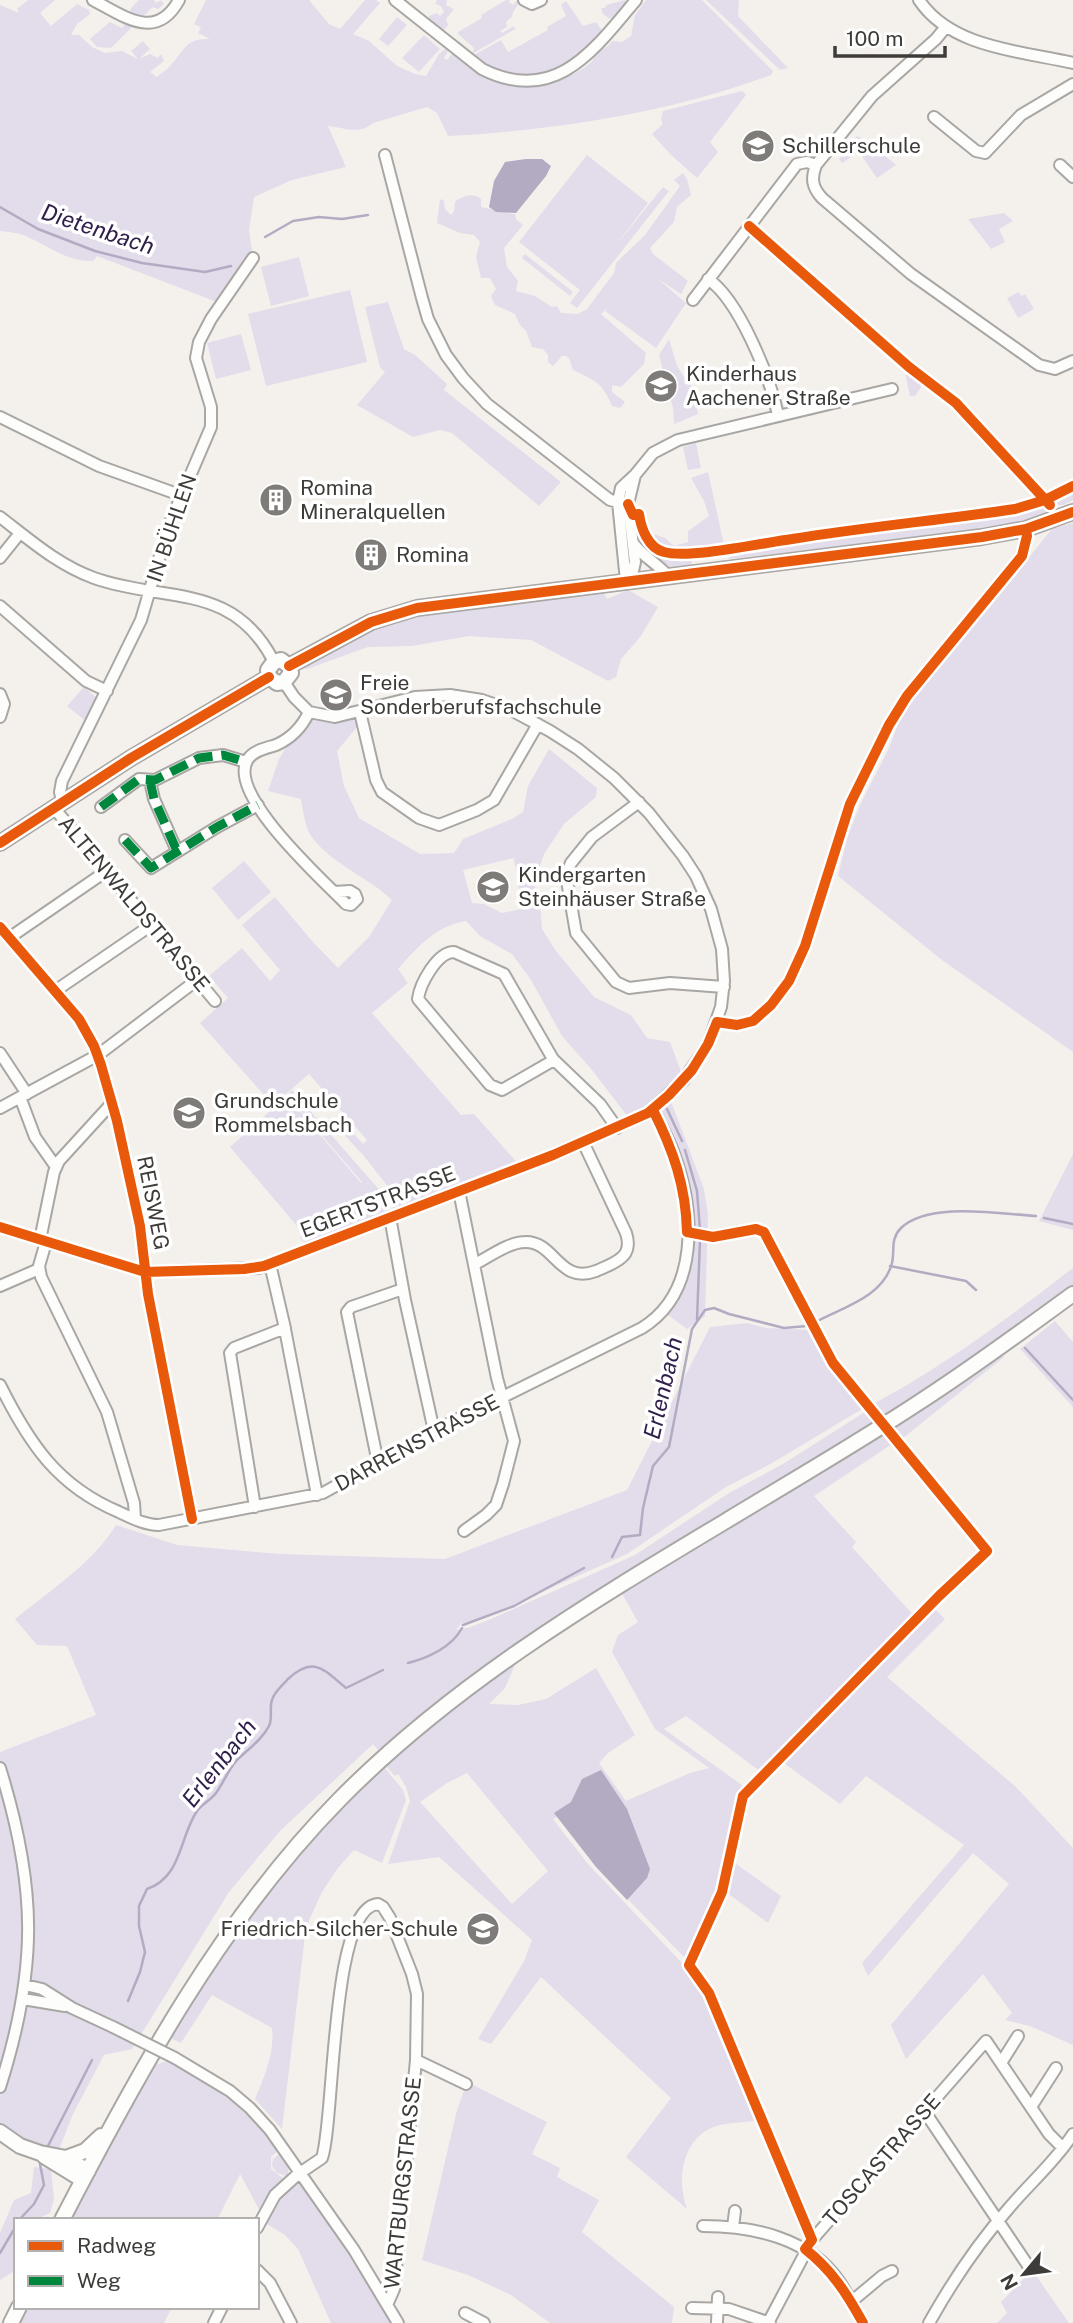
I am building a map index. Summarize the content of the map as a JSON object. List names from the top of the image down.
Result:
{
  "streets": {
    "street": [
      "IN BÜHLEN",
      "ALTENWALDSTRASSE",
      "EGERTSTRASSE",
      "REISWEG",
      "DARRENSTRASSE",
      "TOSCASTRASSE",
      "WARTBURGSTRASSE"
    ]
  },
  "crossings": [
    ["IN BÜHLEN", "ALTENWALDSTRASSE"],
    ["EGERTSTRASSE", "REISWEG"],
    ["EGERTSTRASSE", "DARRENSTRASSE"],
    ["REISWEG", "DARRENSTRASSE"]
  ],
  "water": ["Dietenbach", "Erlenbach"],
  "places": {
    "school or university": [
      "Schillerschule",
      "Kinderhaus Aachener Straße",
      "Freie Sonderberufsfachschule",
      "Kindergarten Steinhäuser Straße",
      "Grundschule Rommelsbach",
      "Friedrich-Silcher-Schule"
    ],
    "building": ["Romina Mineralquellen", "Romina"]
  },
  "legend": ["Radweg", "Weg"],
  "scale_bar": "100 m",
  "north": "bottom left"
}
